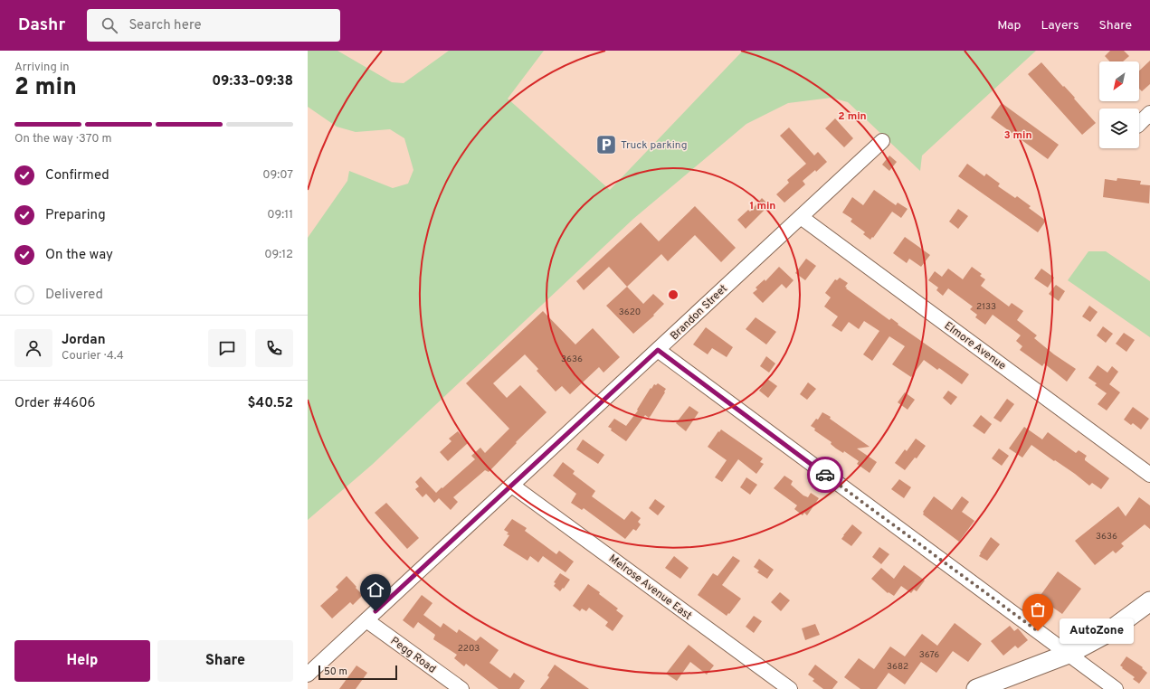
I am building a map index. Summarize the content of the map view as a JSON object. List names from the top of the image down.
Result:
{
  "streets": {
    "street": [
      "Brandon Street",
      "Elmore Avenue",
      "Melrose Avenue East",
      "Pegg Road"
    ]
  },
  "crossings": [
    ["Brandon Street", "Elmore Avenue"],
    ["Brandon Street", "Melrose Avenue East"],
    ["Brandon Street", "Pegg Road"]
  ],
  "places": {
    "parking": ["Truck parking"],
    "other": ["AutoZone"]
  },
  "house_numbers": [
    "2133",
    "3620",
    "3636",
    "3636",
    "2203",
    "3676",
    "3682"
  ],
  "scale_bar": "50 m",
  "north": "bottom left",
  "page": {
    "header": "Dashr",
    "search": "Search here",
    "nav": ["Map", "Layers", "Share"],
    "heading": ["2 min", "Arriving in", "09:33–09:38"],
    "panel": [
      "Jordan",
      "Courier · 4.4",
      "Order #4606",
      "$40.52"
    ],
    "bar": "On the way · 370 m",
    "list": [
      ["Confirmed", "09:07"],
      ["Preparing", "09:11"],
      ["On the way", "09:12"],
      "Delivered"
    ],
    "bubble": "AutoZone",
    "buttons": ["Help", "Share"],
    "scale": "50 m"
  },
  "rings": ["2 min", "3 min", "1 min"]
}
